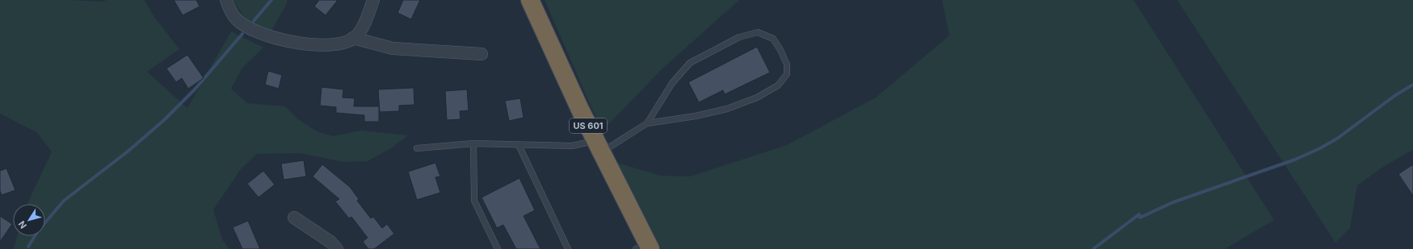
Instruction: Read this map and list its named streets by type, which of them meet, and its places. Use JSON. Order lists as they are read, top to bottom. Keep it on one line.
{"streets":{"highway":["US 601"]},"north":"bottom left"}
